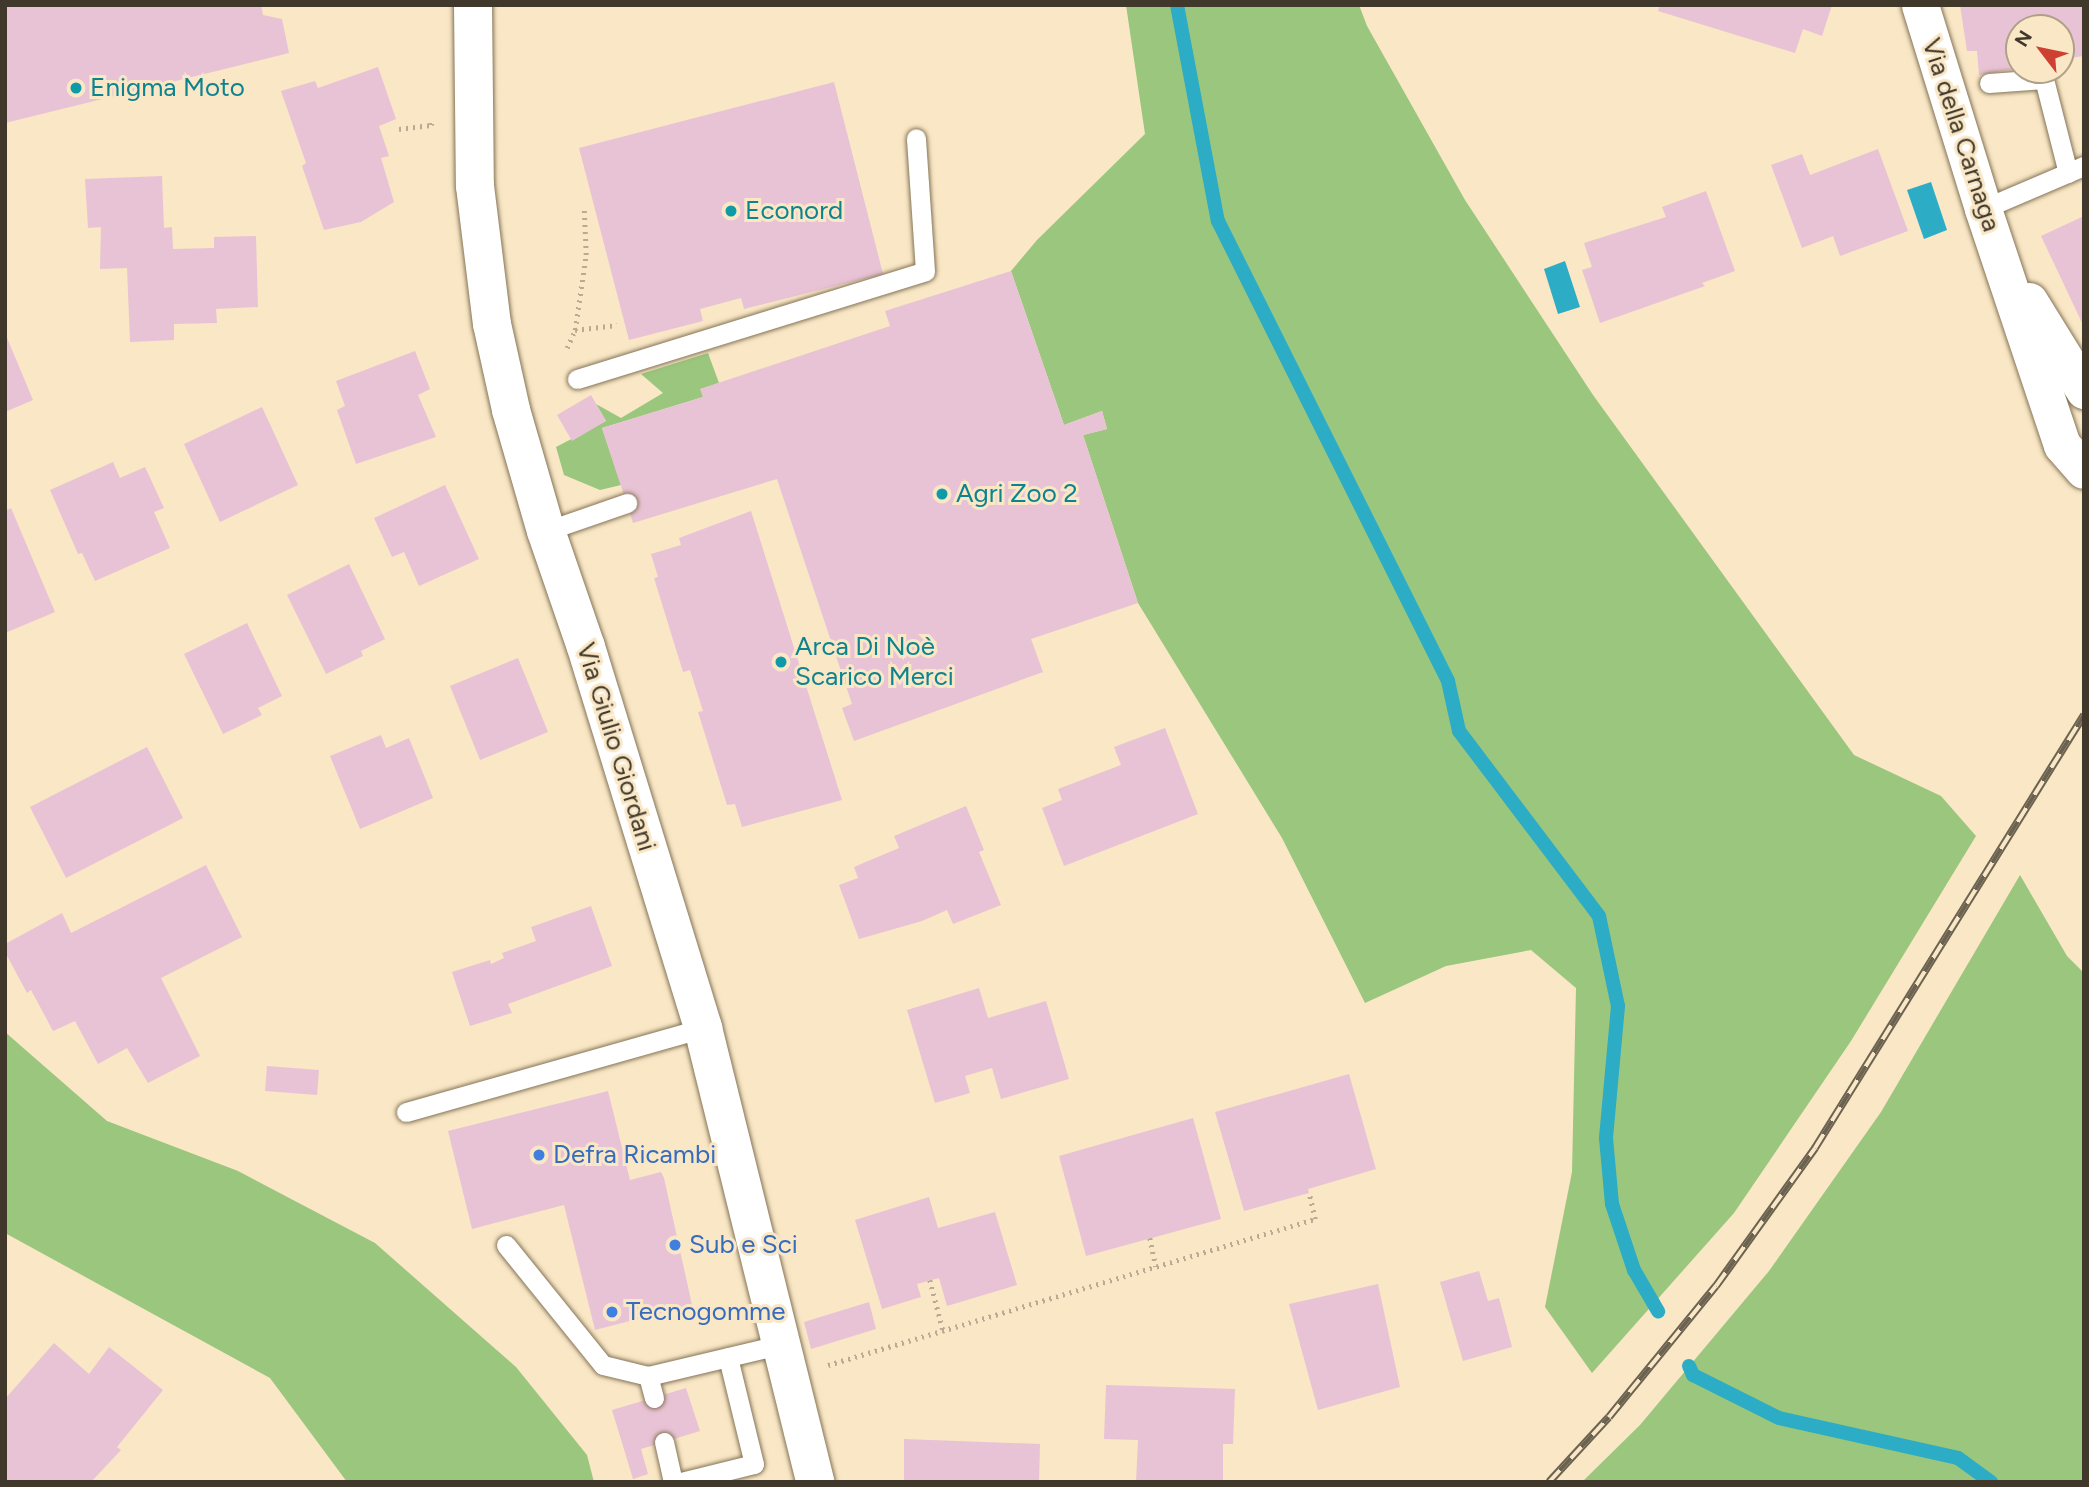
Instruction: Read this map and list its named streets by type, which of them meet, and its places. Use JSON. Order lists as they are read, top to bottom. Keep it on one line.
{"streets":{"street":["Via della Carnaga","Via Giulio Giordani"]},"places":["Enigma Moto","Econord","Agri Zoo 2","Arca Di Noè Scarico Merci","Defra Ricambi","Sub e Sci","Tecnogomme"],"north":"top left"}
